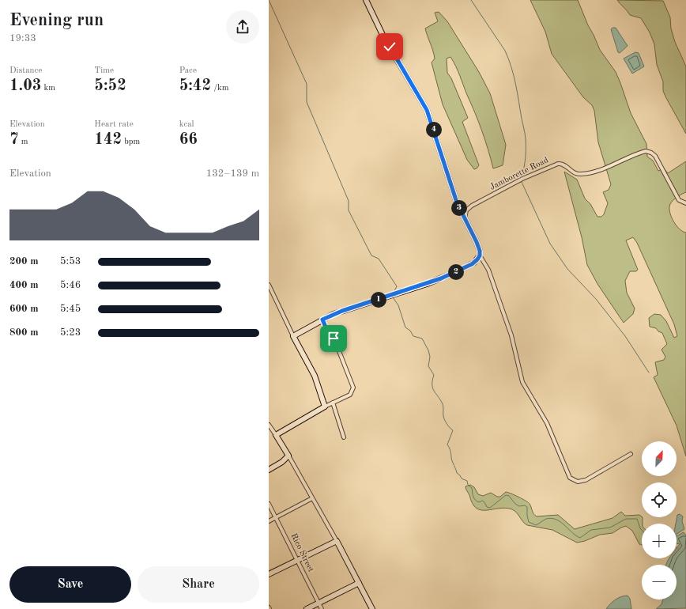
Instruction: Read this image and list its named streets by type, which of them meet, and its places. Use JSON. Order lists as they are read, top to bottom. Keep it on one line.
{"streets":{"street":["Jamborette Road","Rico Street"]},"north":"top right","page":{"heading":["Evening run","19:33"],"stats":[["Distance","1.03 km"],["Time","5:52"],["Pace","5:42 /km"],["Elevation","7 m"],["Heart rate","142 bpm"],["kcal","66"]],"pins":["4","3","2","1"],"chart":["Elevation","132–139 m"],"list":[{"name":"200 m","note":"5:53"},{"name":"400 m","note":"5:46"},{"name":"600 m","note":"5:45"},{"name":"800 m","note":"5:23"}],"map_buttons":["+","−"],"buttons":["Save","Share"]}}
